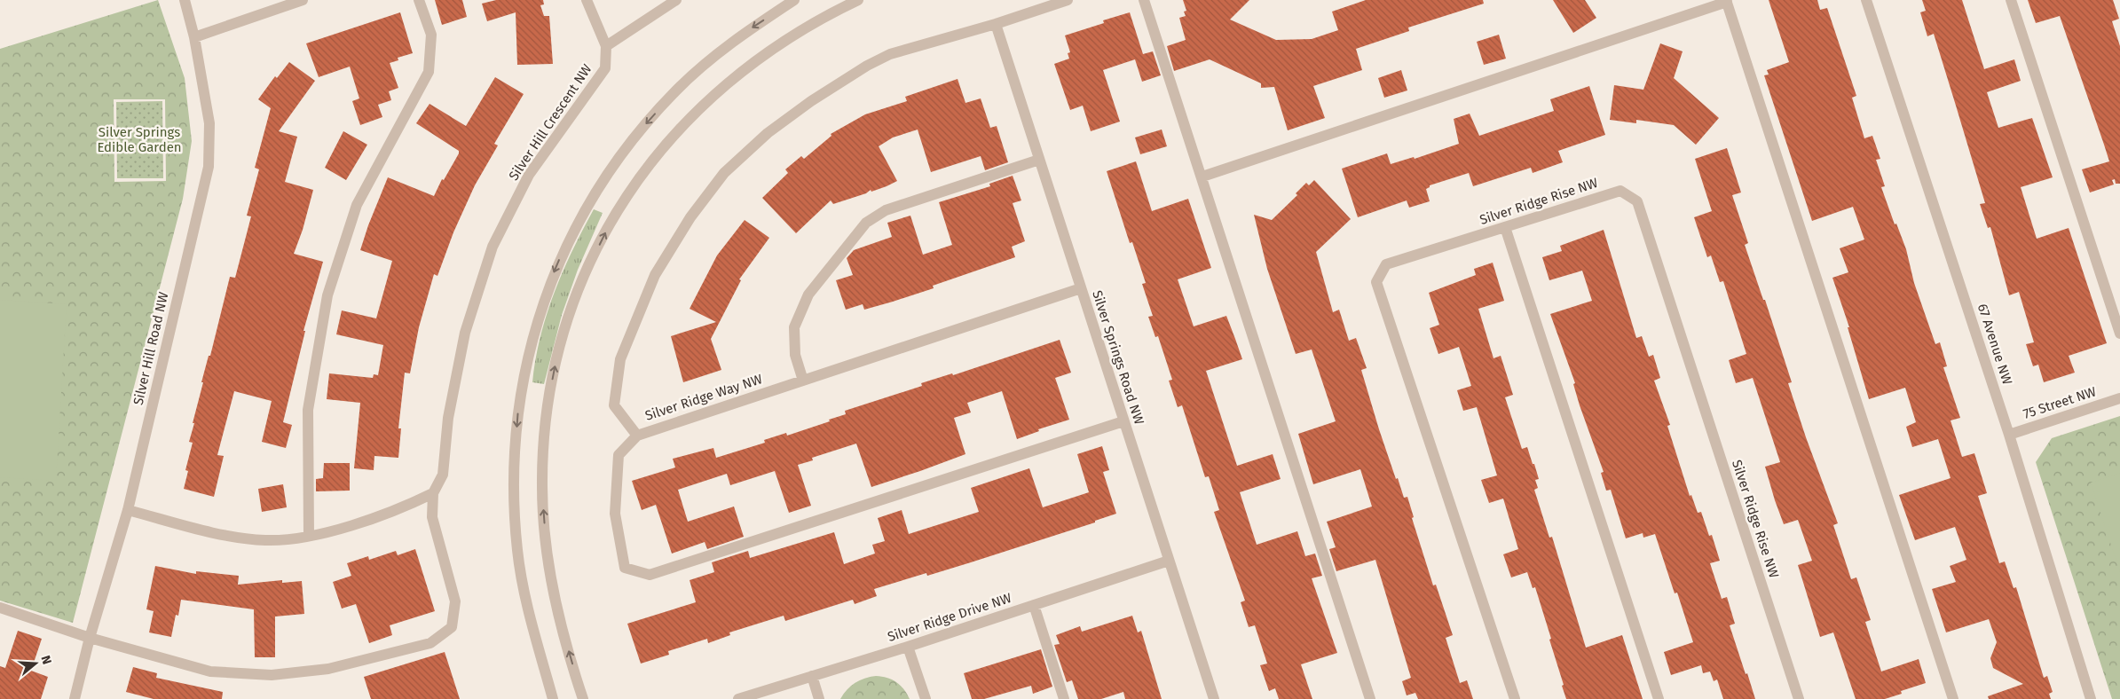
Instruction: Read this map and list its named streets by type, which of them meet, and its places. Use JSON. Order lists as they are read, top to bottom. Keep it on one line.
{"streets":{"street":["Silver Hill Crescent NW","Silver Ridge Rise NW","67 Avenue NW","Silver Hill Road NW","Silver Springs Road NW","Silver Ridge Way NW","75 Street NW","Silver Ridge Drive NW"]},"crossings":[["67 Avenue NW","75 Street NW"],["Silver Springs Road NW","Silver Ridge Way NW"],["Silver Springs Road NW","Silver Ridge Drive NW"]],"parks":["Silver Springs Edible Garden"],"north":"right"}
